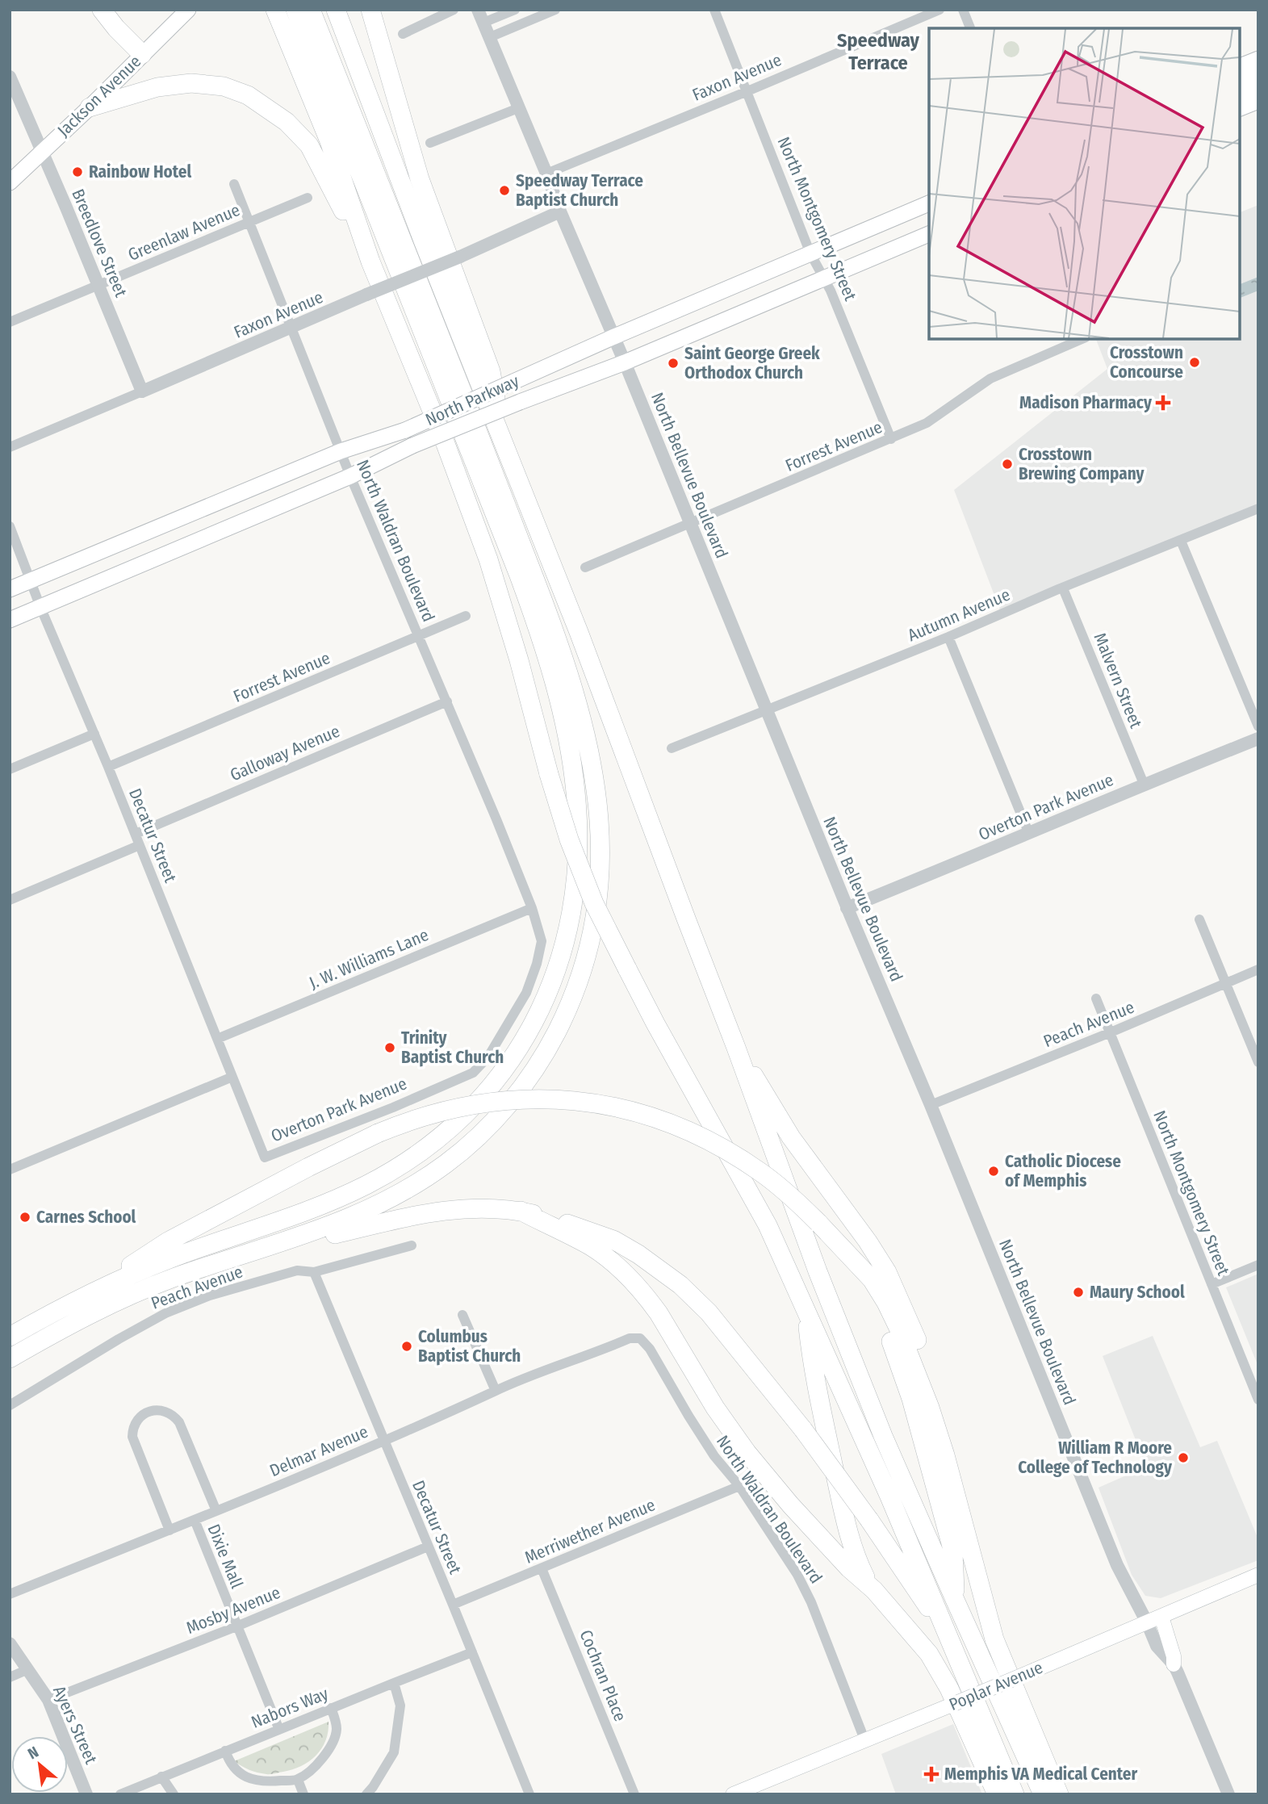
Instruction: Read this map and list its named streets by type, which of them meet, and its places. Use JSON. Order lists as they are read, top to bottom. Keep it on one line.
{"streets":{"main road":["Jackson Avenue","North Parkway","Poplar Avenue"],"street":["Faxon Avenue","North Montgomery Street","Greenlaw Avenue","Breedlove Street","Forrest Avenue","North Bellevue Boulevard","North Waldran Boulevard","Autumn Avenue","Malvern Street","Galloway Avenue","Overton Park Avenue","Decatur Street","J. W. Williams Lane","Peach Avenue","Delmar Avenue","Merriwether Avenue","Dixie Mall","Mosby Avenue","Cochran Place","Nabors Way","Ayers Street"]},"crossings":[["Faxon Avenue","North Montgomery Street"],["Faxon Avenue","Breedlove Street"],["Faxon Avenue","North Bellevue Boulevard"],["Faxon Avenue","North Waldran Boulevard"],["Jackson Avenue","Breedlove Street"],["North Montgomery Street","North Parkway"],["North Montgomery Street","Forrest Avenue"],["North Montgomery Street","Peach Avenue"],["Greenlaw Avenue","Breedlove Street"],["Greenlaw Avenue","North Waldran Boulevard"],["North Parkway","North Bellevue Boulevard"],["North Parkway","North Waldran Boulevard"],["North Parkway","Decatur Street"],["Forrest Avenue","North Bellevue Boulevard"],["Forrest Avenue","North Waldran Boulevard"],["Forrest Avenue","Decatur Street"],["North Bellevue Boulevard","Autumn Avenue"],["North Bellevue Boulevard","Overton Park Avenue"],["North Bellevue Boulevard","Peach Avenue"],["North Bellevue Boulevard","Poplar Avenue"],["North Waldran Boulevard","Galloway Avenue"],["North Waldran Boulevard","Overton Park Avenue"],["North Waldran Boulevard","J. W. Williams Lane"],["North Waldran Boulevard","Delmar Avenue"],["North Waldran Boulevard","Merriwether Avenue"],["North Waldran Boulevard","Poplar Avenue"],["Autumn Avenue","Malvern Street"],["Malvern Street","Overton Park Avenue"],["Galloway Avenue","Decatur Street"],["Overton Park Avenue","Decatur Street"],["Overton Park Avenue","J. W. Williams Lane"],["Decatur Street","J. W. Williams Lane"],["Decatur Street","Peach Avenue"],["Decatur Street","Delmar Avenue"],["Decatur Street","Merriwether Avenue"],["Decatur Street","Mosby Avenue"],["Decatur Street","Nabors Way"],["Delmar Avenue","Dixie Mall"],["Merriwether Avenue","Cochran Place"],["Dixie Mall","Mosby Avenue"],["Dixie Mall","Nabors Way"],["Mosby Avenue","Ayers Street"]],"districts":["Speedway Terrace"],"places":{"other":["Rainbow Hotel","Speedway Terrace Baptist Church","Crosstown Concourse","Saint George Greek Orthodox Church","Crosstown Brewing Company","Trinity Baptist Church","Catholic Diocese of Memphis","Carnes School","Maury School","Columbus Baptist Church","William R Moore College of Technology"],"health":["Madison Pharmacy","Memphis VA Medical Center"]},"north":"top left"}
